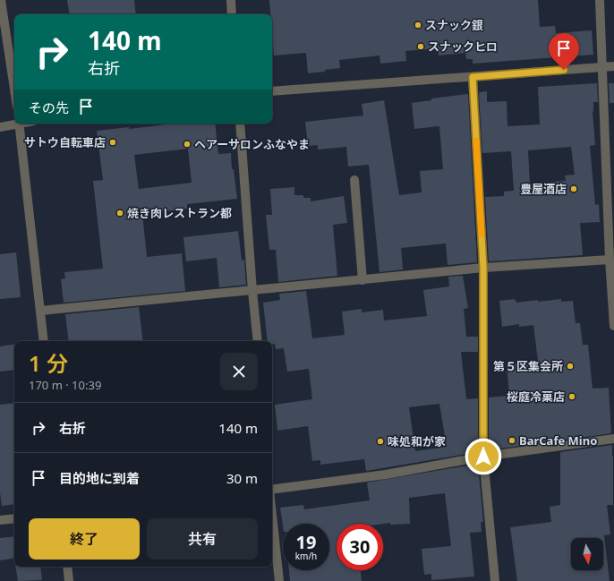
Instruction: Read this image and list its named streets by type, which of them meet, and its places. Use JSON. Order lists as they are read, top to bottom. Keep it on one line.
{"places":["スナック銀","スナックヒロ","サトウ自転車店","ヘアーサロンふなやま","豊屋酒店","焼き肉レストラン都","第５区集会所","桜庭冷菓店","BarCafe Mino","味処和が家"],"north":"bottom","page":{"turn":["140 m","右折"],"then":"その先","heading":["1 分","170 m · 10:39"],"list":[{"name":"右折","value":"140 m"},{"name":"目的地に到着","value":"30 m"}],"buttons":["終了","共有"],"speed":"19 km/h","limit":"30"}}
